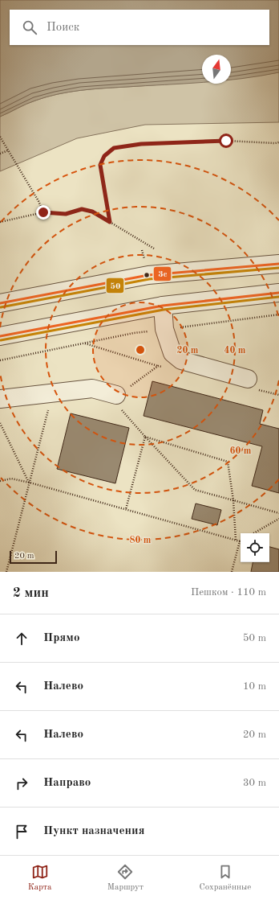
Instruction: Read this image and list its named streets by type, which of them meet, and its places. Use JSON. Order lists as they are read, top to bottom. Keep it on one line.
{"lines":["transit line 3с","transit line 50"],"scale_bar":"20 m","north":"top","page":{"search":"Поиск","scale":"20 m","heading":["2 мин","Пешком · 110 m"],"list":[["Прямо","50 m"],["Налево","10 m"],["Налево","20 m"],["Направо","30 m"],"Пункт назначения"],"nav":["Карта","Маршрут","Сохранённые"]},"rings":["20 m","40 m","60 m","80 m"]}
